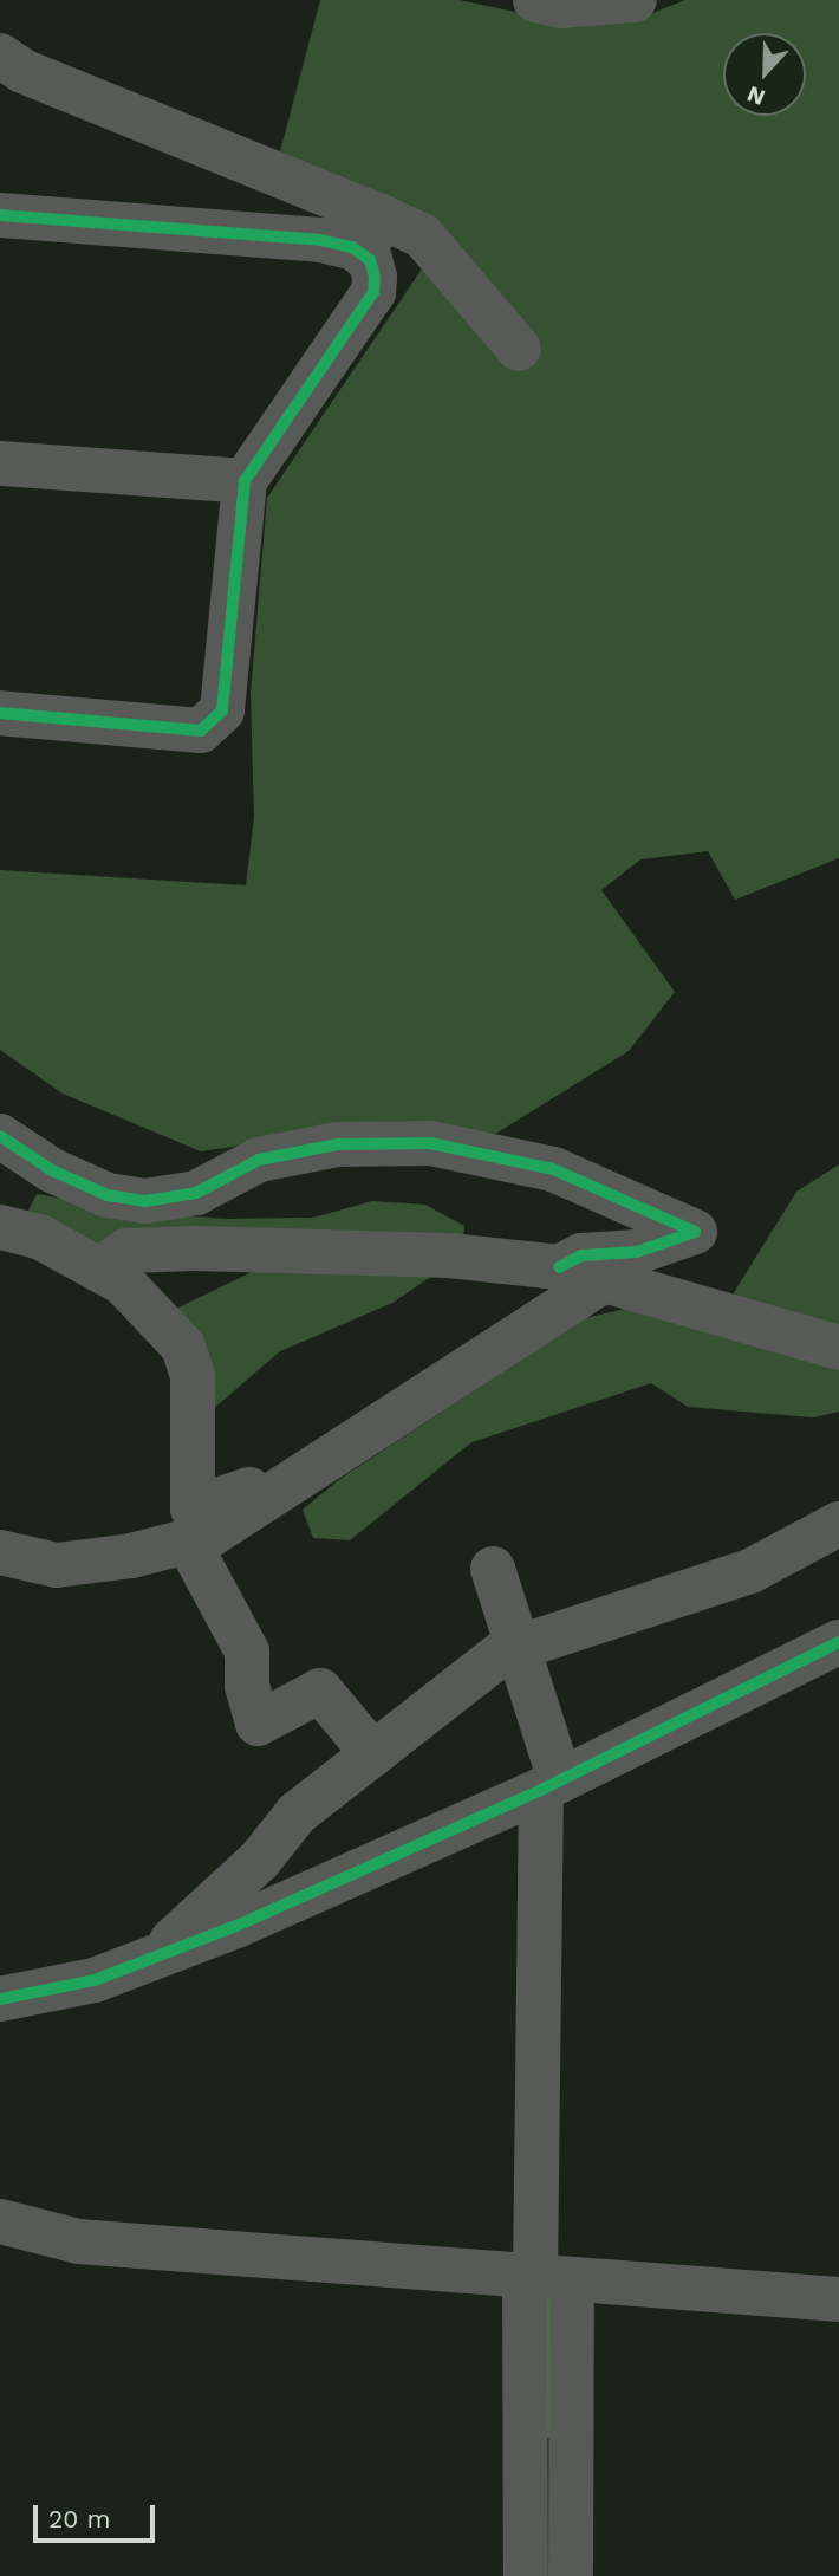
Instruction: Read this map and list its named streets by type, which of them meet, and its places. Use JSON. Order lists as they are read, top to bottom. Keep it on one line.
{"scale_bar":"20 m","north":"bottom"}
